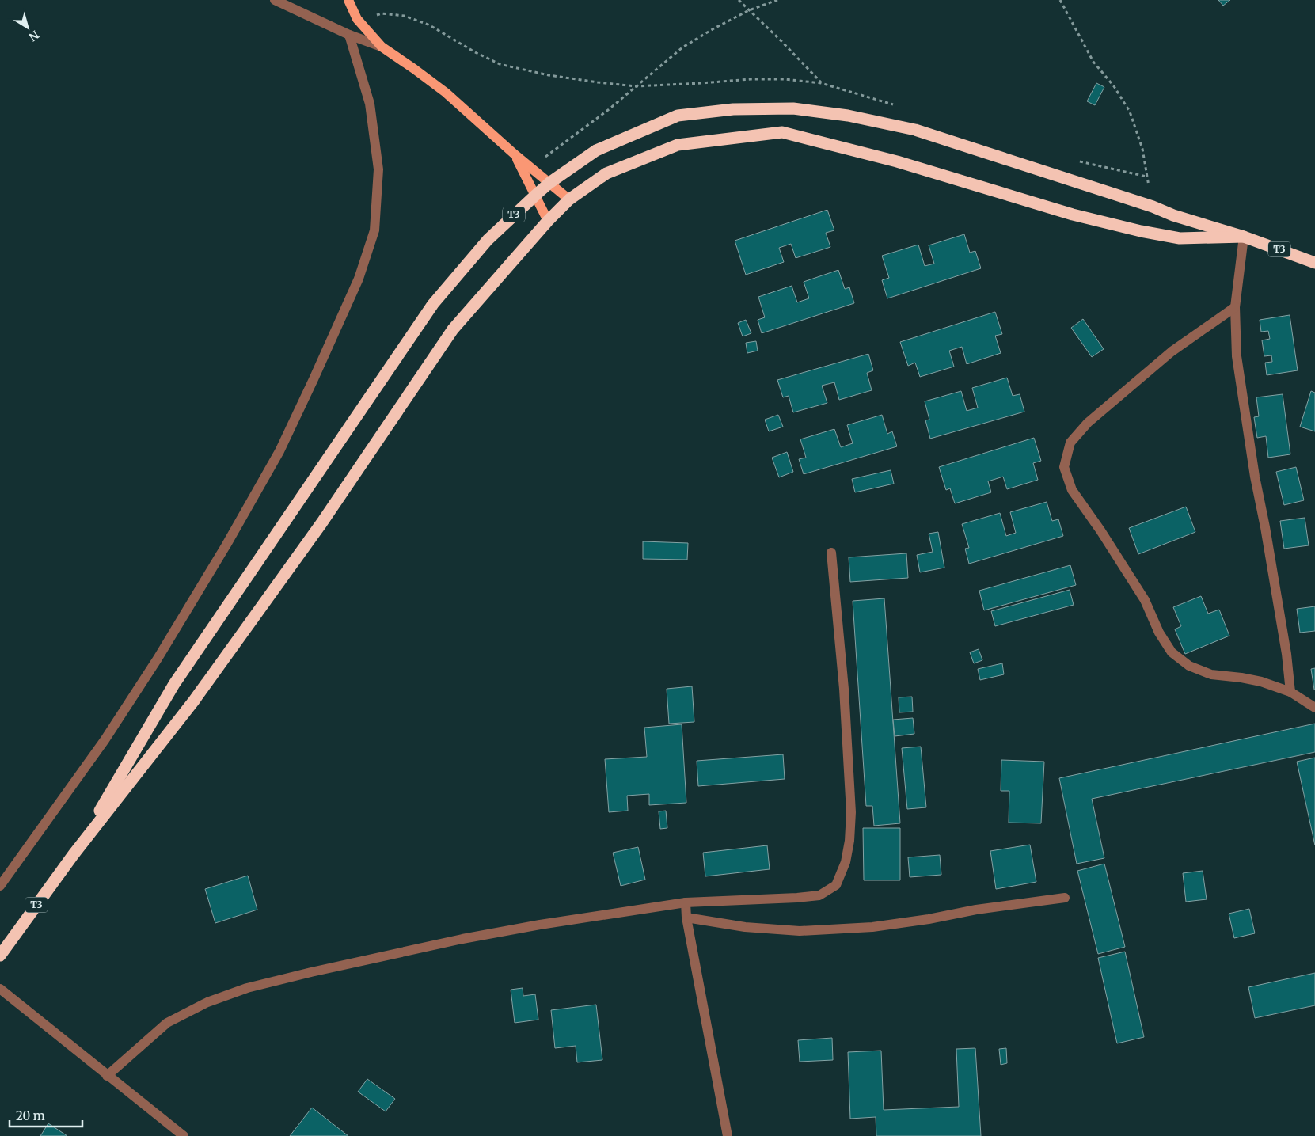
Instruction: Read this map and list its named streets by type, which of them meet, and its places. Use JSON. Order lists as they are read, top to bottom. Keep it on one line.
{"streets":{"highway":["T3"]},"scale_bar":"20 m","north":"bottom right"}
